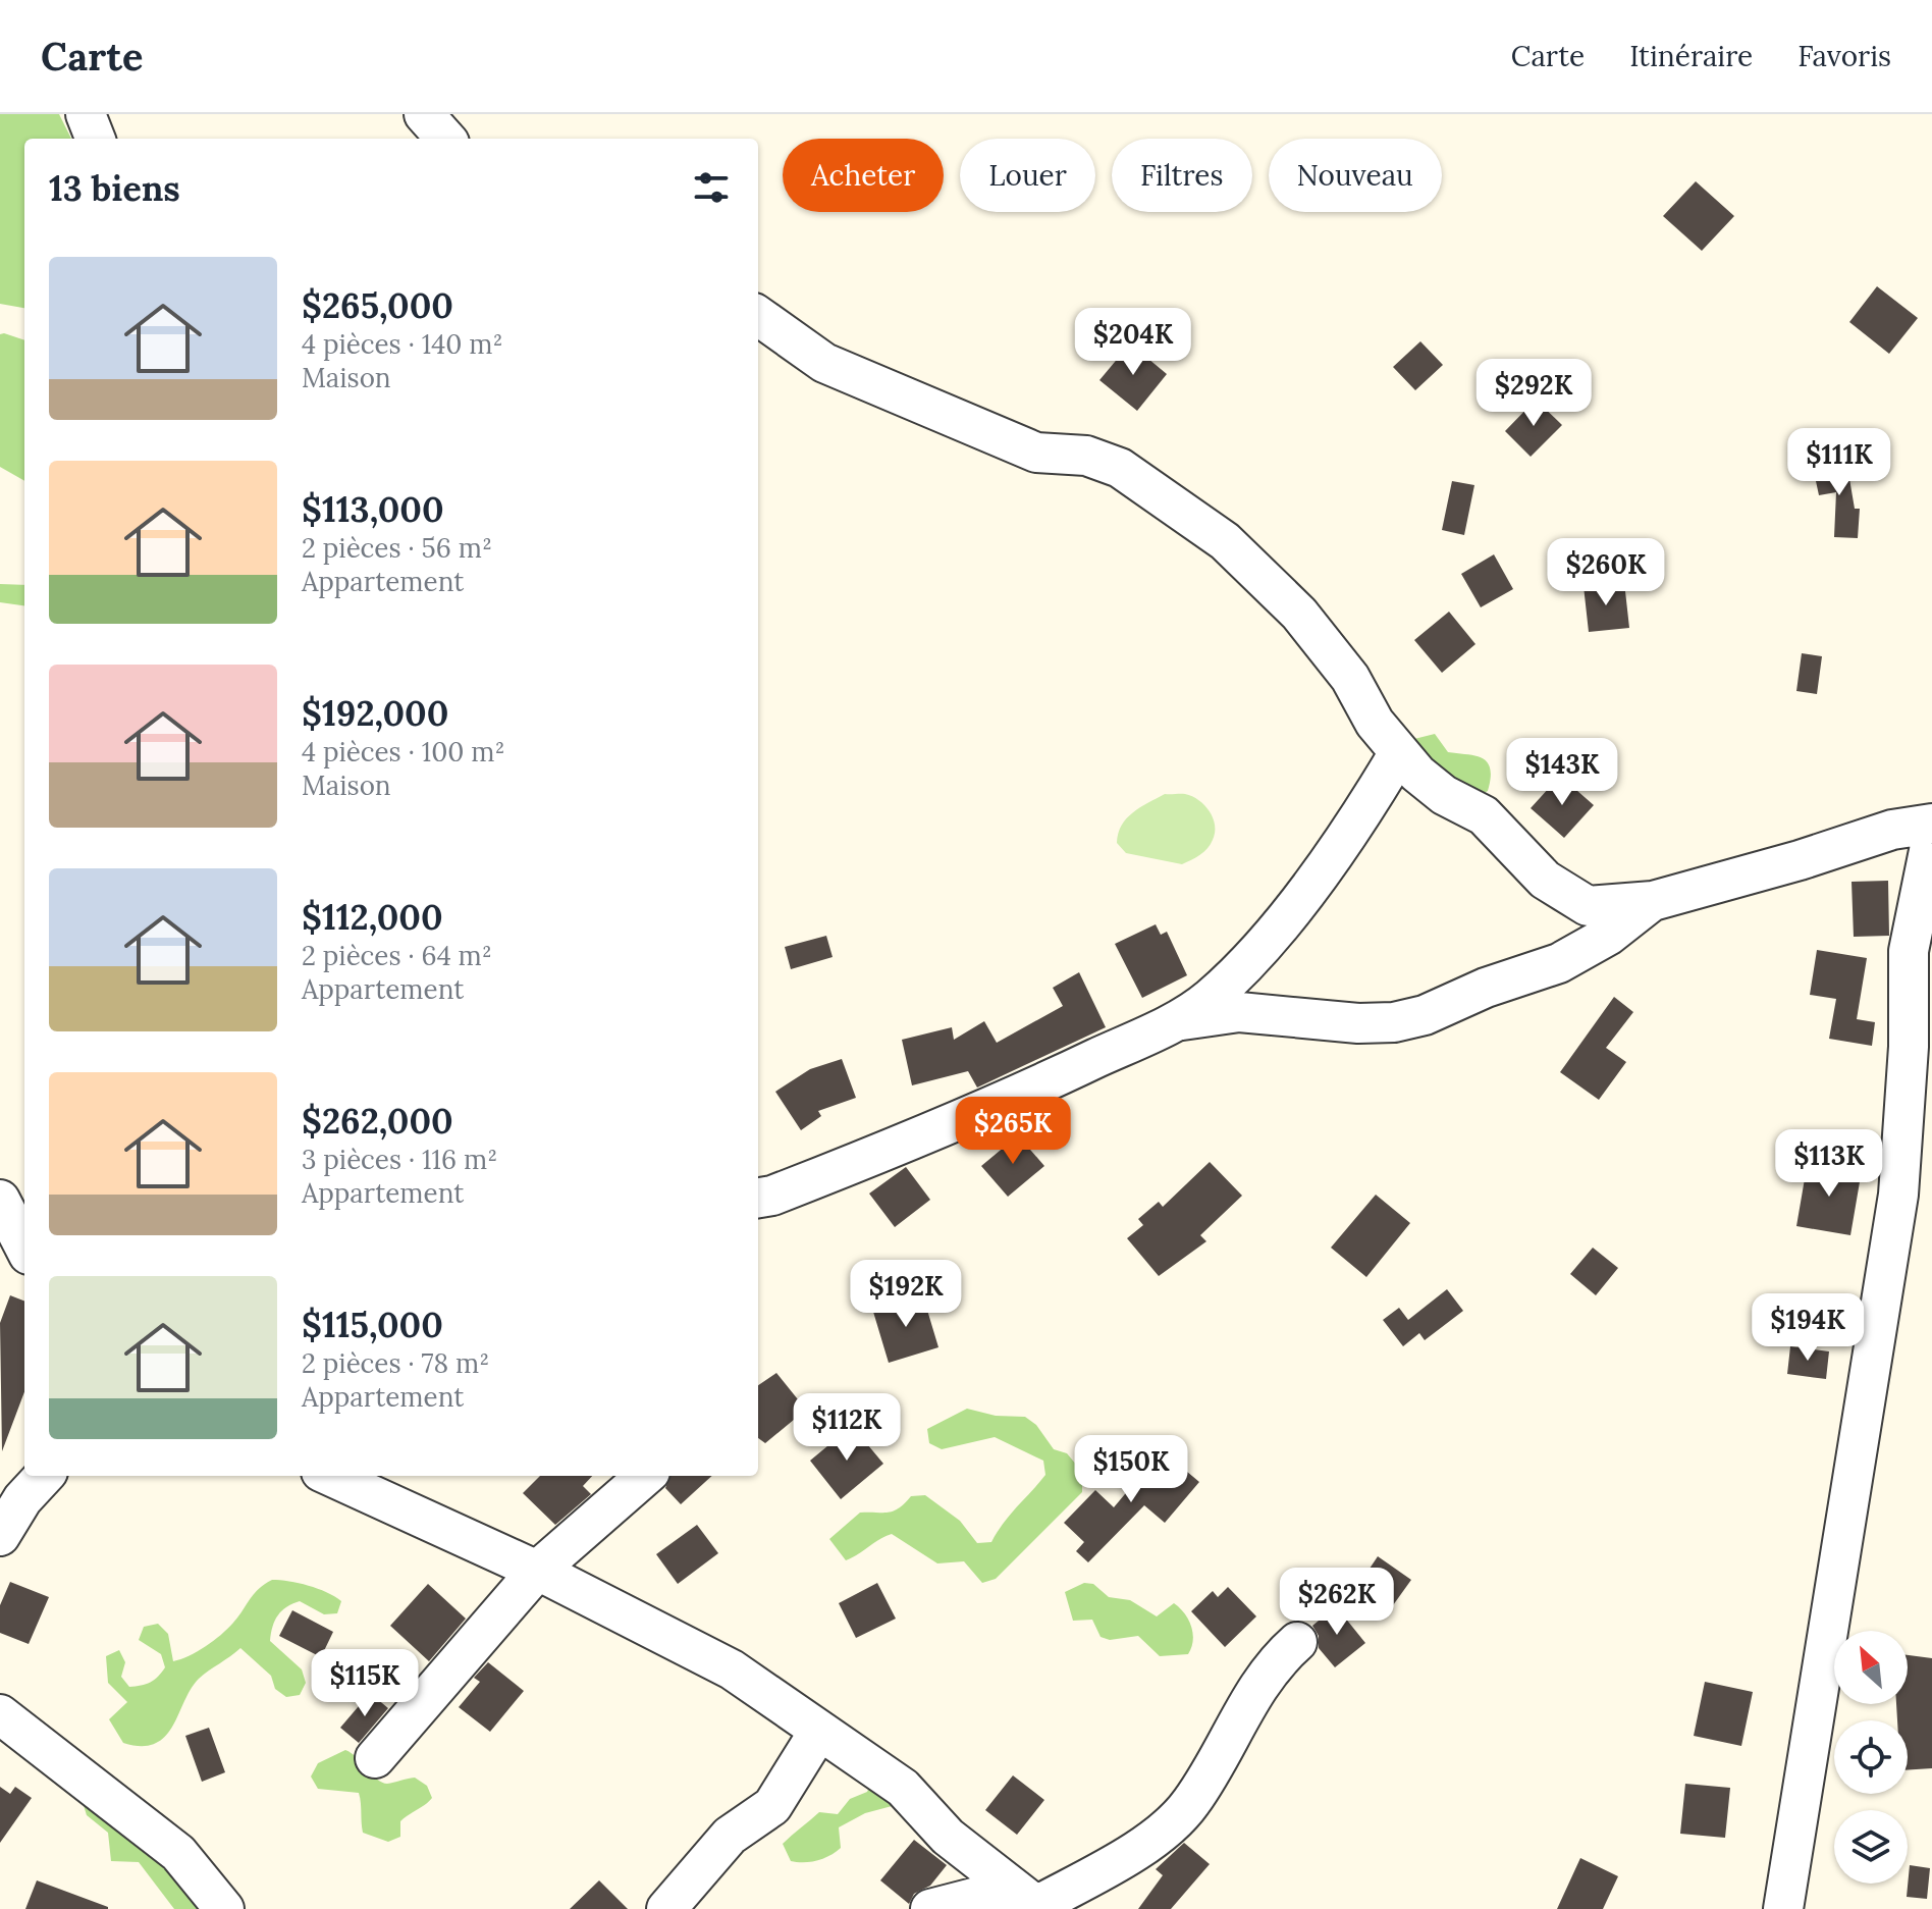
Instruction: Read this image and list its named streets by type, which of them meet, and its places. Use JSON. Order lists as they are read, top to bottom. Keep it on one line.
{"north":"top left","page":{"header":"Carte","nav":["Carte","Itinéraire","Favoris"],"chip":["Acheter","Louer","Filtres","Nouveau"],"heading":"13 biens","list":[{"name":"$265,000","note":"4 pièces · 140 m² · Maison"},{"name":"$113,000","note":"2 pièces · 56 m² · Appartement"},{"name":"$192,000","note":"4 pièces · 100 m² · Maison"},{"name":"$112,000","note":"2 pièces · 64 m² · Appartement"},{"name":"$262,000","note":"3 pièces · 116 m² · Appartement"},{"name":"$115,000","note":"2 pièces · 78 m² · Appartement"}],"price":["$204K","$292K","$111K","$260K","$143K","$265K","$113K","$192K","$194K","$112K","$150K","$262K","$115K"]}}
